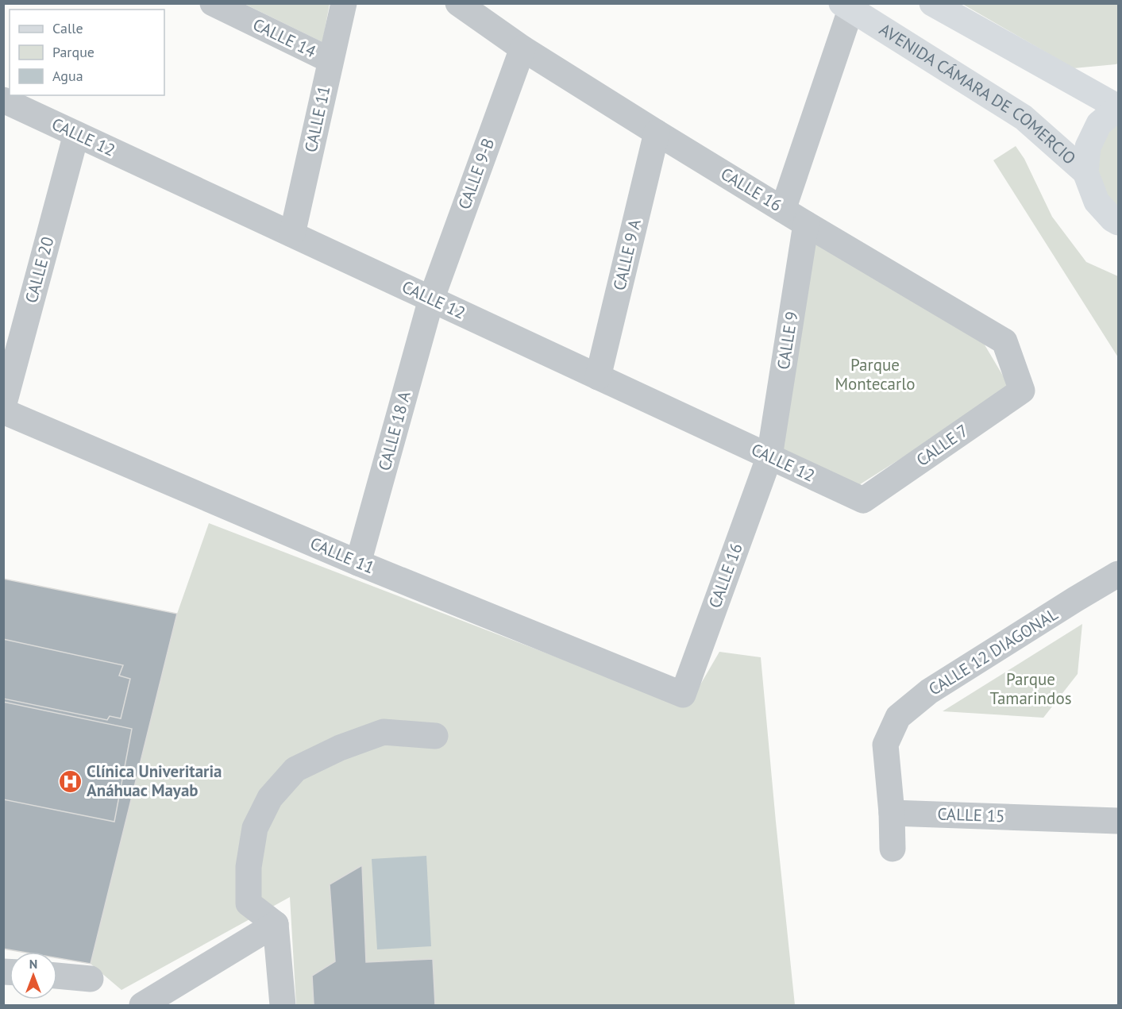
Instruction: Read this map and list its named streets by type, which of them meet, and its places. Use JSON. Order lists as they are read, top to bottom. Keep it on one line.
{"streets":{"main road":["AVENIDA CÁMARA DE COMERCIO"],"street":["CALLE 14","CALLE 11","CALLE 12","CALLE 9-B","CALLE 16","CALLE 9 A","CALLE 20","CALLE 9","CALLE 18 A","CALLE 7","CALLE 12 DIAGONAL","CALLE 15"]},"crossings":[["CALLE 14","CALLE 11"],["CALLE 11","CALLE 12"],["CALLE 11","CALLE 16"],["CALLE 11","CALLE 18 A"],["CALLE 12","CALLE 9-B"],["CALLE 12","CALLE 16"],["CALLE 12","CALLE 9 A"],["CALLE 12","CALLE 20"],["CALLE 12","CALLE 9"],["CALLE 12","CALLE 18 A"],["CALLE 12","CALLE 7"],["CALLE 9-B","CALLE 16"],["CALLE 9-B","CALLE 18 A"],["CALLE 16","CALLE 9 A"],["CALLE 16","CALLE 9"],["CALLE 16","CALLE 7"],["CALLE 12 DIAGONAL","CALLE 15"]],"parks":["Parque Montecarlo","Parque Tamarindos"],"places":{"hospital":["Clínica Univeritaria Anáhuac Mayab"]},"legend":["Calle","Parque","Agua"],"north":"top"}
